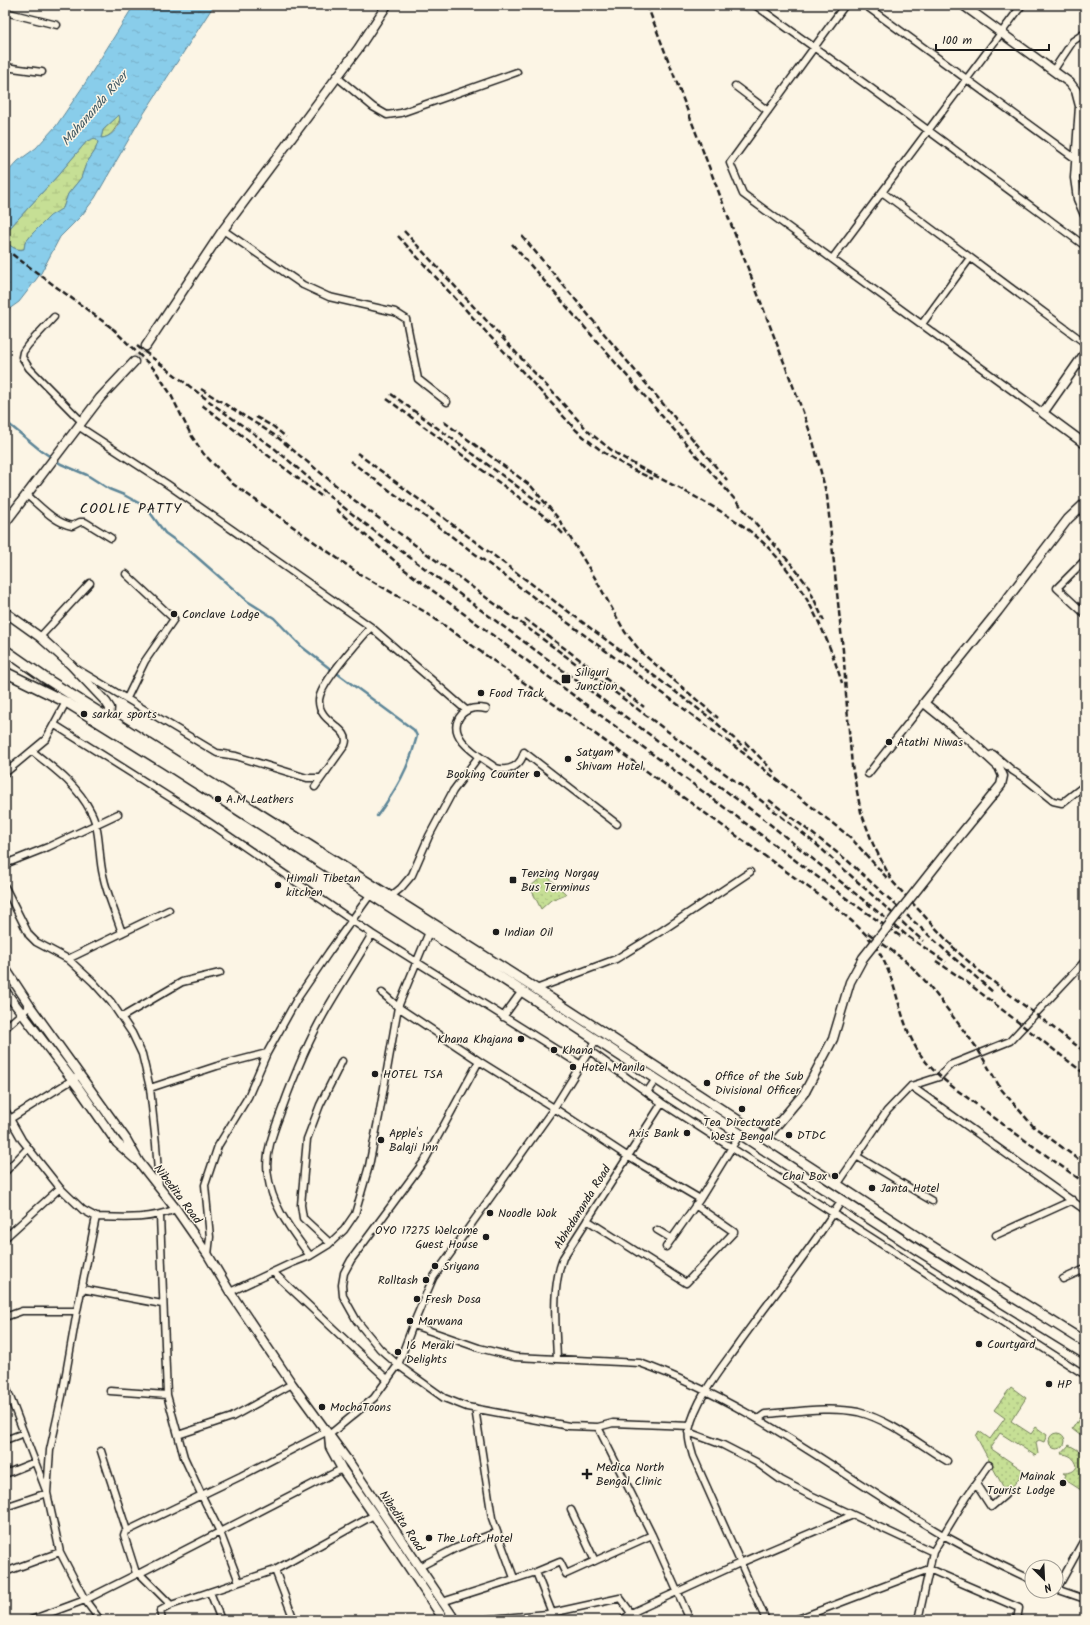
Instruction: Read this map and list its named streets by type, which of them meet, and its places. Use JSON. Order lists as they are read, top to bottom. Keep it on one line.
{"streets":{"street":["Nibedita Road","Abhedananda Road"]},"districts":["COOLIE PATTY"],"water":["Mahananda River"],"places":{"other":["Conclave Lodge","Food Track","sarkar sports","Atathi Niwas","Satyam Shivam Hotel","Booking Counter","A.M Leathers","Himali Tibetan kitchen","Indian Oil","Khana Khajana","Khana","Hotel Manila","HOTEL TSA","Office of the Sub Divisional Officer","Tea Directorate West Bengal","Axis Bank","DTDC","Apple's Balaji Inn","Chai Box","Janta Hotel","Noodle Wok","OYO 17275 Welcome Guest House","Sriyana","Rolltash","Fresh Dosa","Marwana","Courtyard","16 Meraki Delights","HP","MochaToons","Mainak Tourist Lodge","The Loft Hotel"],"transit":["Siliguri Junction","Tenzing Norgay Bus Terminus"],"health":["Medica North Bengal Clinic"]},"scale_bar":"100 m","north":"bottom right"}
